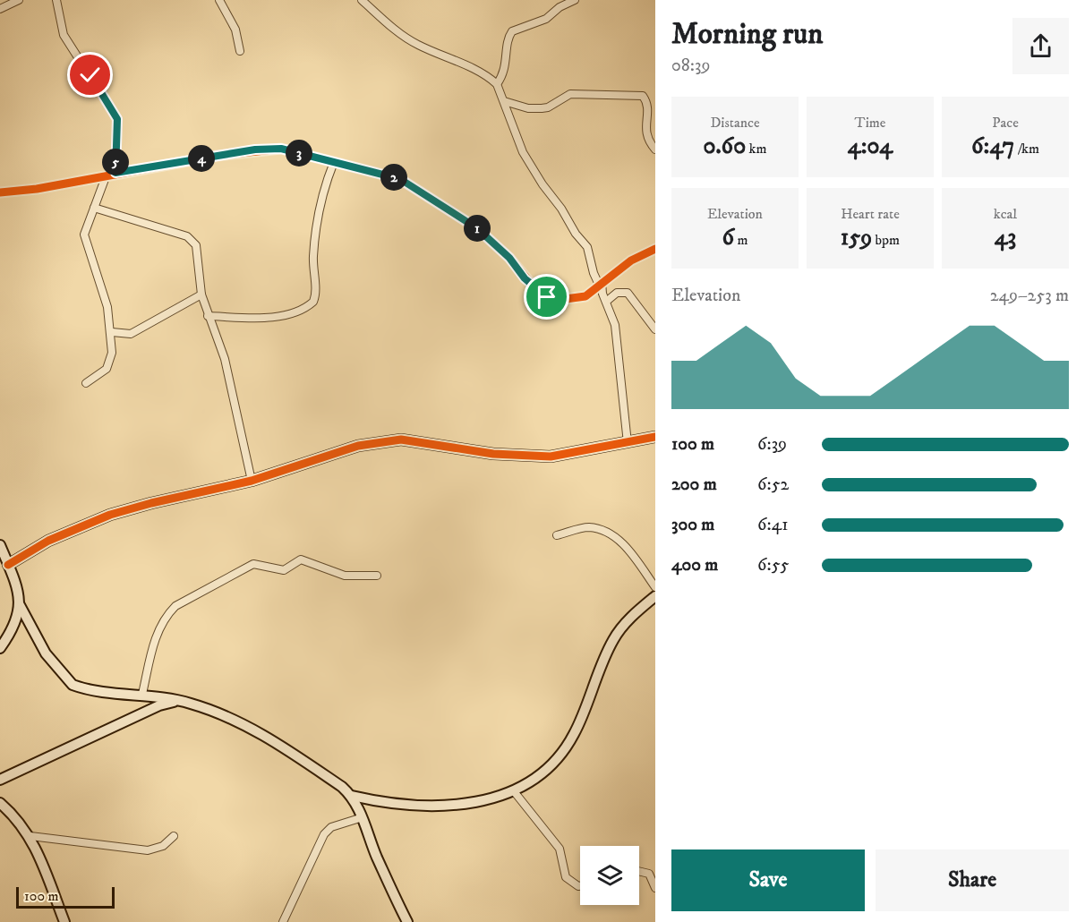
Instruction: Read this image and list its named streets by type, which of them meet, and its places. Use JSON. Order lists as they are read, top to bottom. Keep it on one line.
{"scale_bar":"100 m","page":{"heading":["Morning run","08:39"],"stats":[["Distance","0.60 km"],["Time","4:04"],["Pace","6:47 /km"],["Elevation","6 m"],["Heart rate","159 bpm"],["kcal","43"]],"pins":["3","4","5","2","1"],"chart":["Elevation","249–253 m"],"list":[{"name":"100 m","note":"6:39"},{"name":"200 m","note":"6:52"},{"name":"300 m","note":"6:41"},{"name":"400 m","note":"6:55"}],"buttons":["Save","Share"],"scale":"100 m"}}
